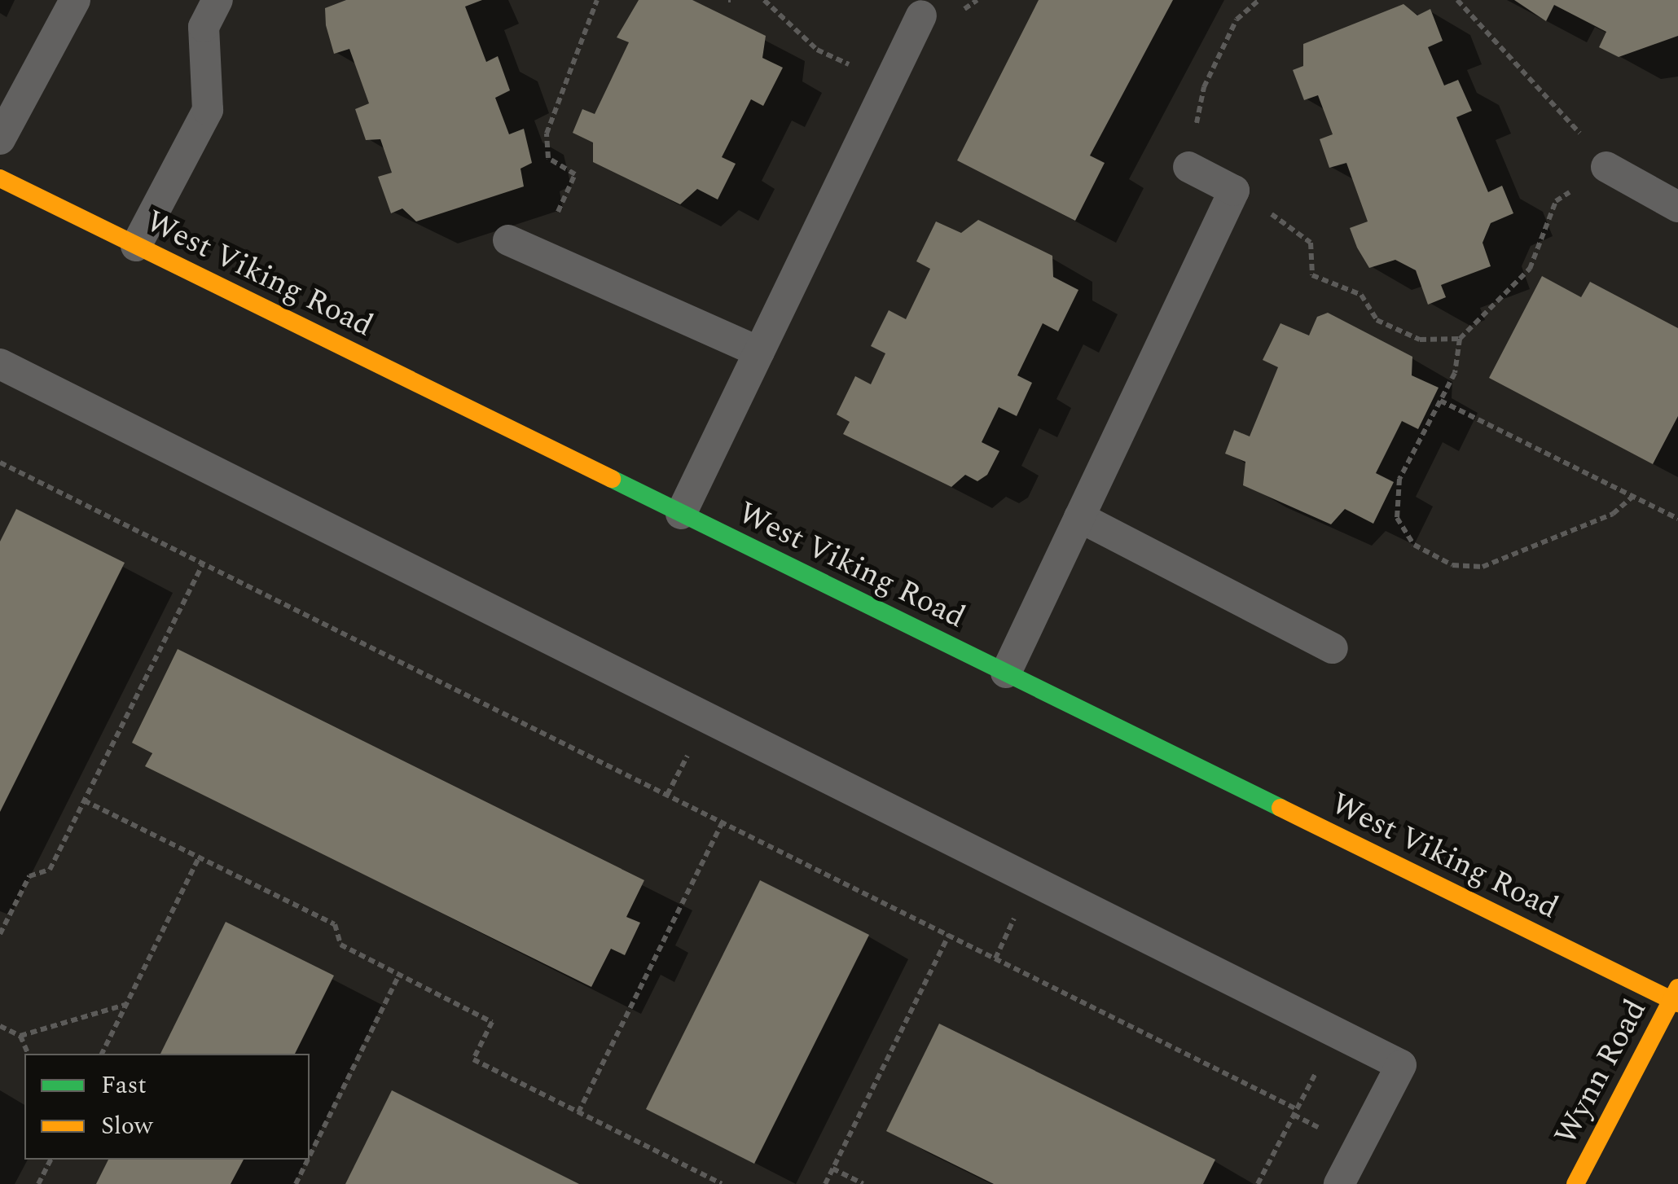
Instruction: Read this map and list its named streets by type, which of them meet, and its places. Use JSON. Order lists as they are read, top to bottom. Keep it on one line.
{"streets":{"street":["West Viking Road","Wynn Road"]},"crossings":[["West Viking Road","Wynn Road"]],"legend":["Fast","Slow"]}
